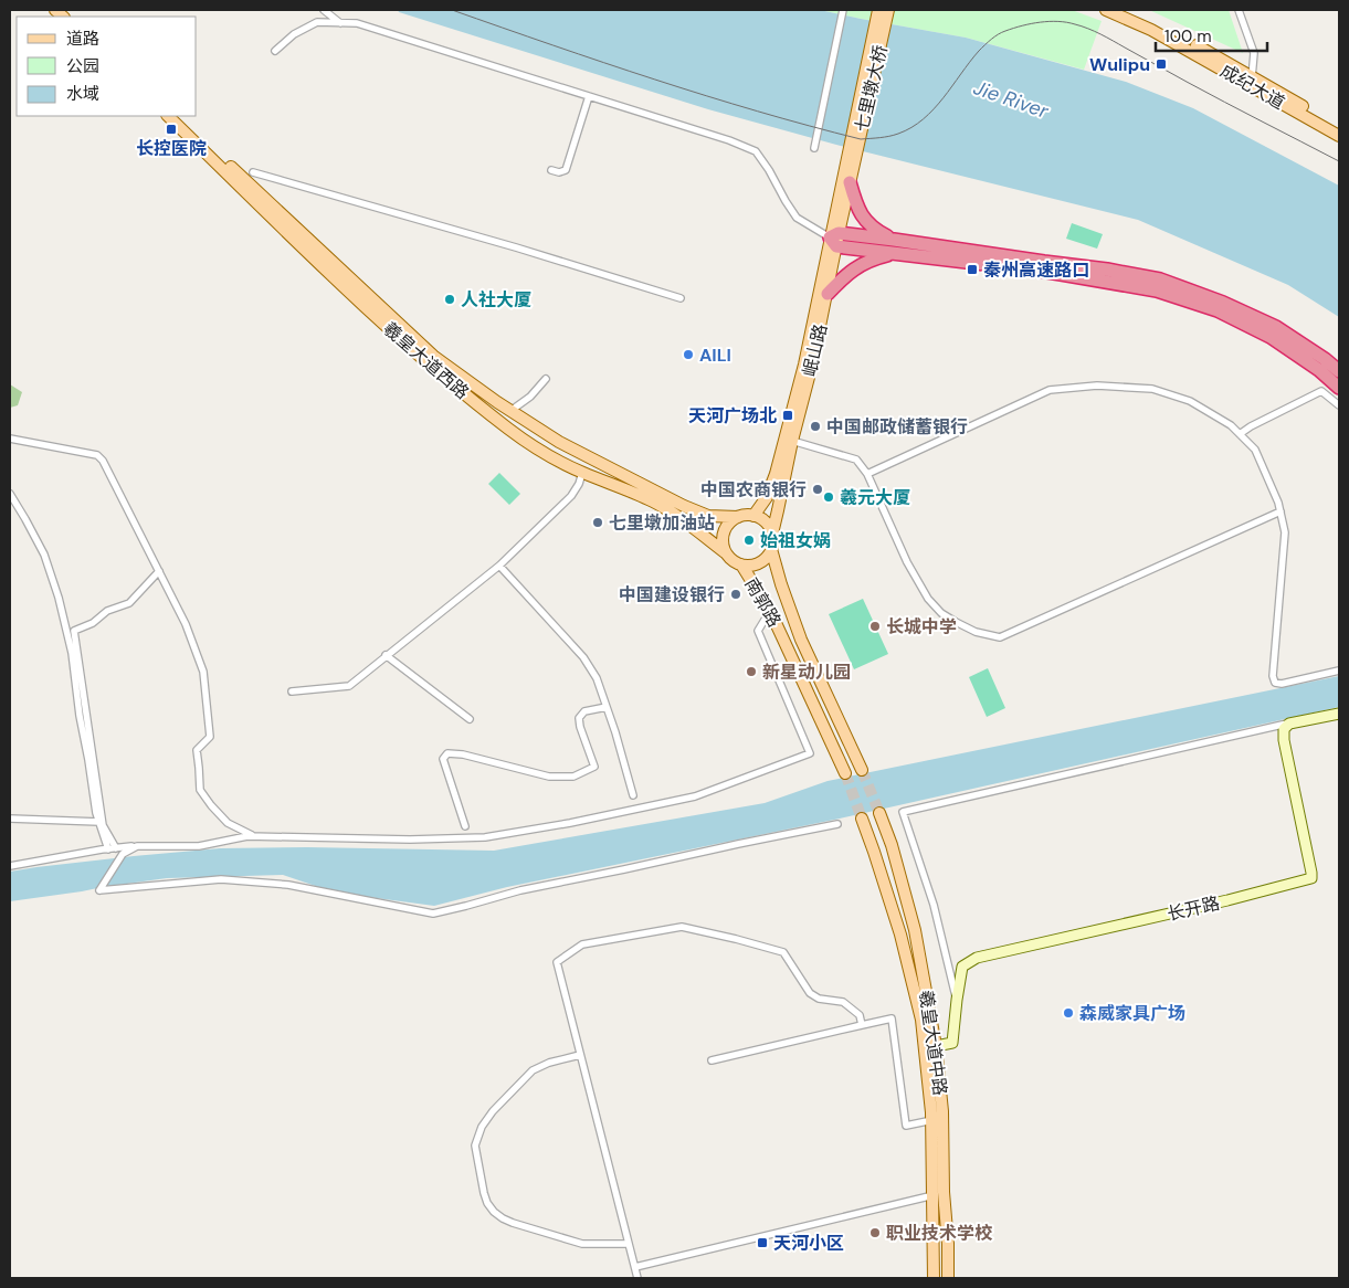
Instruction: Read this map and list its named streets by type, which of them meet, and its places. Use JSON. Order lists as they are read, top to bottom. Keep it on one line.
{"streets":{"main road":["成纪大道","七里墩大桥","岷山路","羲皇大道西路","南郭路","羲皇大道中路"],"street":["长开路"]},"crossings":[["七里墩大桥","岷山路"],["岷山路","羲皇大道西路"],["岷山路","南郭路"],["羲皇大道西路","南郭路"],["长开路","羲皇大道中路"]],"water":["Jie River"],"places":{"transit":["Wulipu","长控医院","秦州高速路口","天河广场北","天河小区"],"other":["人社大厦","AILI","中国邮政储蓄银行","中国农商银行","羲元大厦","七里墩加油站","始祖女娲","中国建设银行","长城中学","新星动儿园","森威家具广场","职业技术学校"]},"legend":["道路","公园","水域"],"scale_bar":"100 m"}
